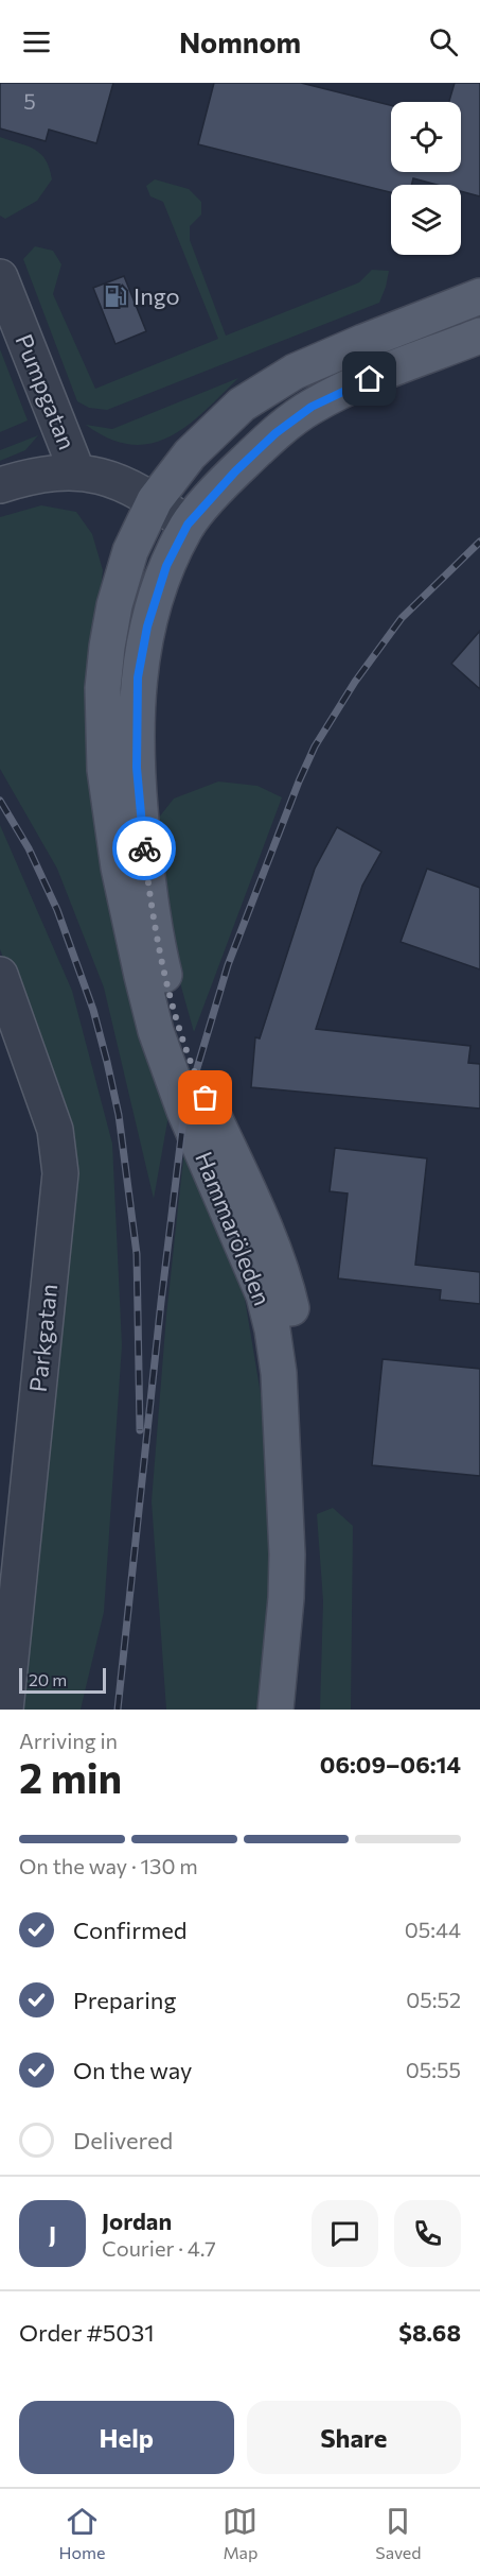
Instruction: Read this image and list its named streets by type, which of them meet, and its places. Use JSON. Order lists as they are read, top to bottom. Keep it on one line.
{"streets":{"main road":["Hammaröleden"],"street":["Pumpgatan","Parkgatan"]},"places":{"fuel station":["Ingo"]},"house_numbers":["5"],"scale_bar":"20 m","page":{"header":"Nomnom","scale":"20 m","heading":["2 min","Arriving in","06:09–06:14"],"panel":["Jordan","Courier · 4.7","Order #5031","$8.68"],"bar":"On the way · 130 m","list":[["Confirmed","05:44"],["Preparing","05:52"],["On the way","05:55"],"Delivered"],"round":"J","buttons":["Help","Share"],"tabs":["Home","Map","Saved"]}}
